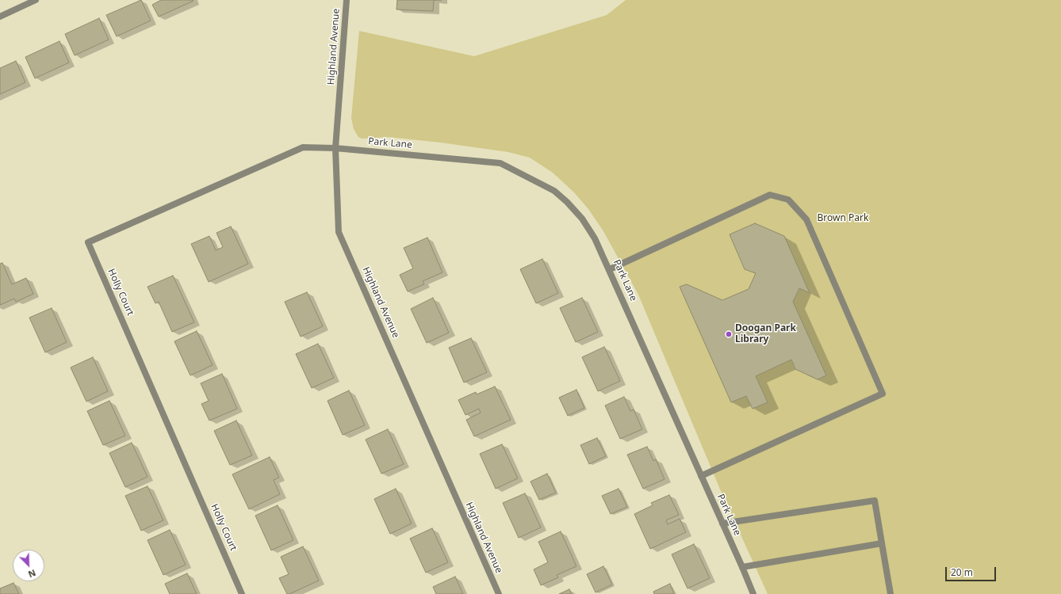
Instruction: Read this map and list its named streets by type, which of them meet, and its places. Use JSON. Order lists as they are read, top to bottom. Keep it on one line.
{"streets":{"street":["Highland Avenue","Park Lane","Holly Court"]},"crossings":[["Highland Avenue","Park Lane"],["Highland Avenue","Holly Court"],["Park Lane","Holly Court"]],"parks":["Brown Park"],"places":["Doogan Park Library"],"scale_bar":"20 m","north":"bottom right"}
